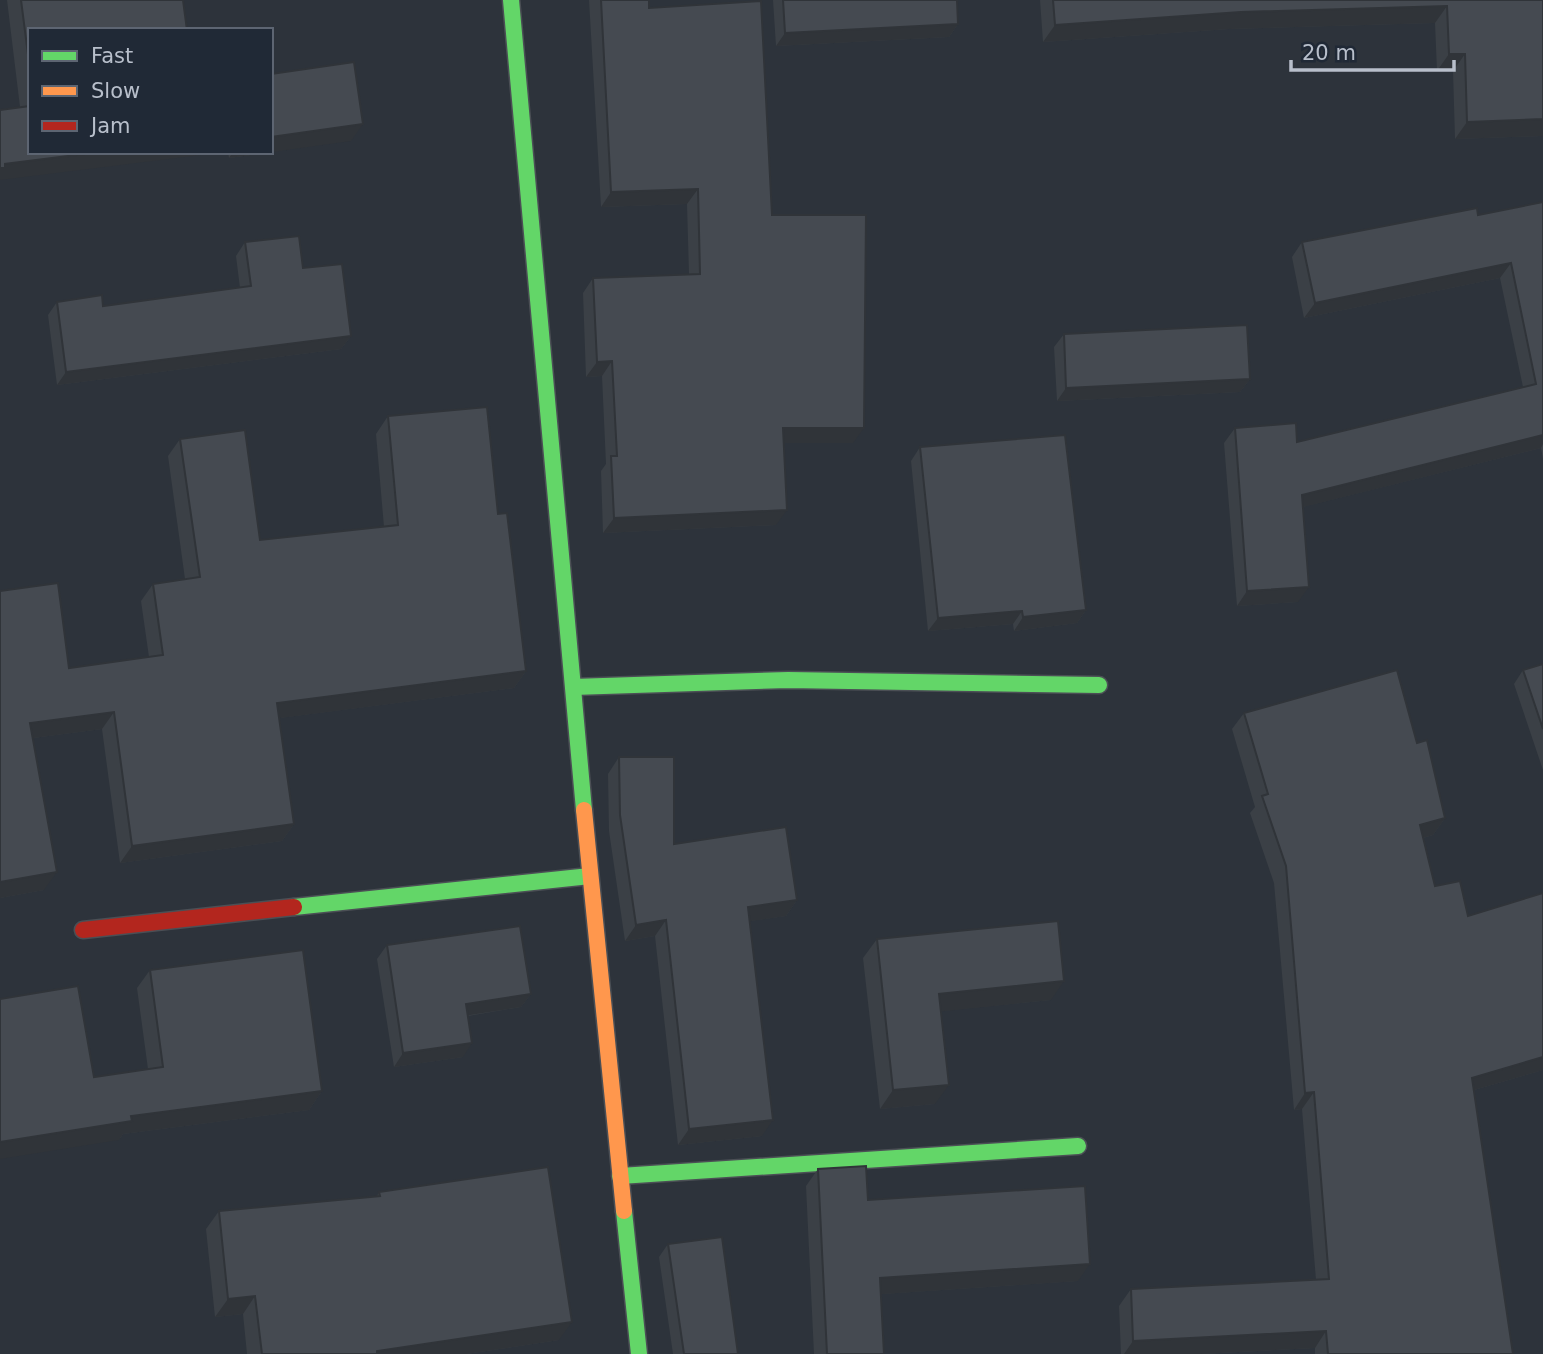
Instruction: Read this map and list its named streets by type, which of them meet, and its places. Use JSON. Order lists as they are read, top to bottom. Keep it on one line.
{"legend":["Fast","Slow","Jam"],"scale_bar":"20 m"}
